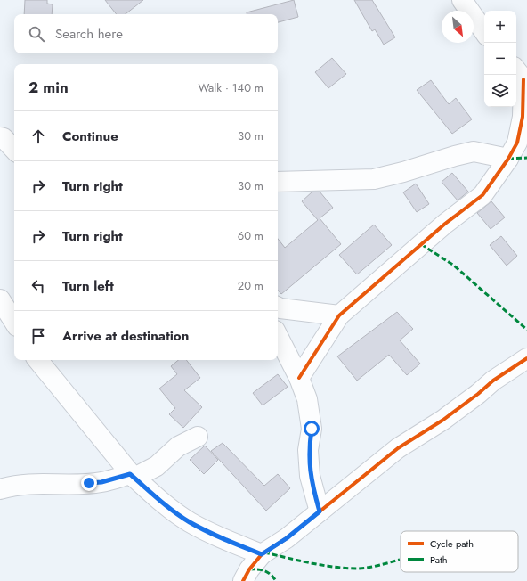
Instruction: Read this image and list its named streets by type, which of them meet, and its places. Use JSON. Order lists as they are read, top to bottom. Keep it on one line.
{"legend":["Cycle path","Path"],"north":"bottom right","page":{"map_buttons":["+","−"],"search":"Search here","heading":["2 min","Walk · 140 m"],"list":[["Continue","30 m"],["Turn right","30 m"],["Turn right","60 m"],["Turn left","20 m"],"Arrive at destination"]}}
